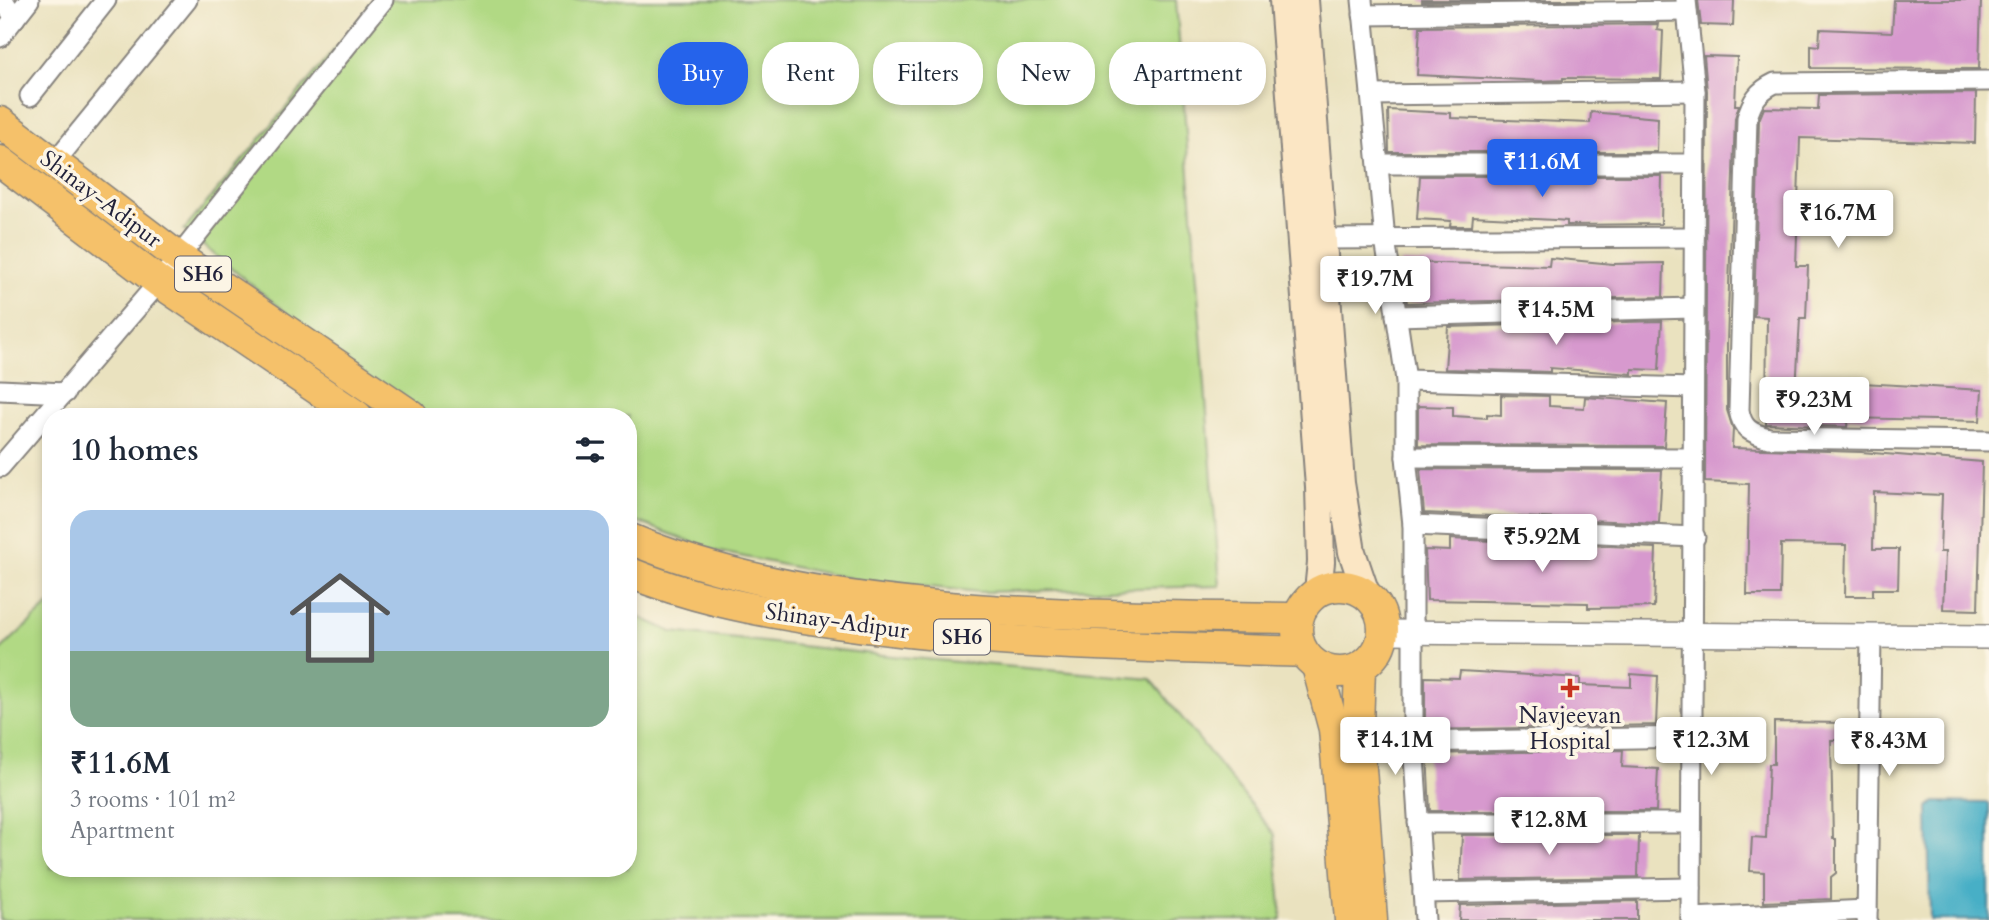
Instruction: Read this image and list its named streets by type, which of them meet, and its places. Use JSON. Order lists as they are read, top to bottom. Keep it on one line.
{"streets":{"main road":["Shinay-Adipur","SH6"]},"crossings":[["Shinay-Adipur","SH6"]],"places":{"health":["Navjeevan Hospital"]},"page":{"chip":["Buy","Rent","Filters","New","Apartment"],"price":["₹11.6M","₹16.7M","₹19.7M","₹14.5M","₹9.23M","₹5.92M","₹14.1M","₹12.3M","₹8.43M","₹12.8M"],"heading":"10 homes","list":[{"name":"₹11.6M","note":"3 rooms · 101 m² · Apartment"}]}}
